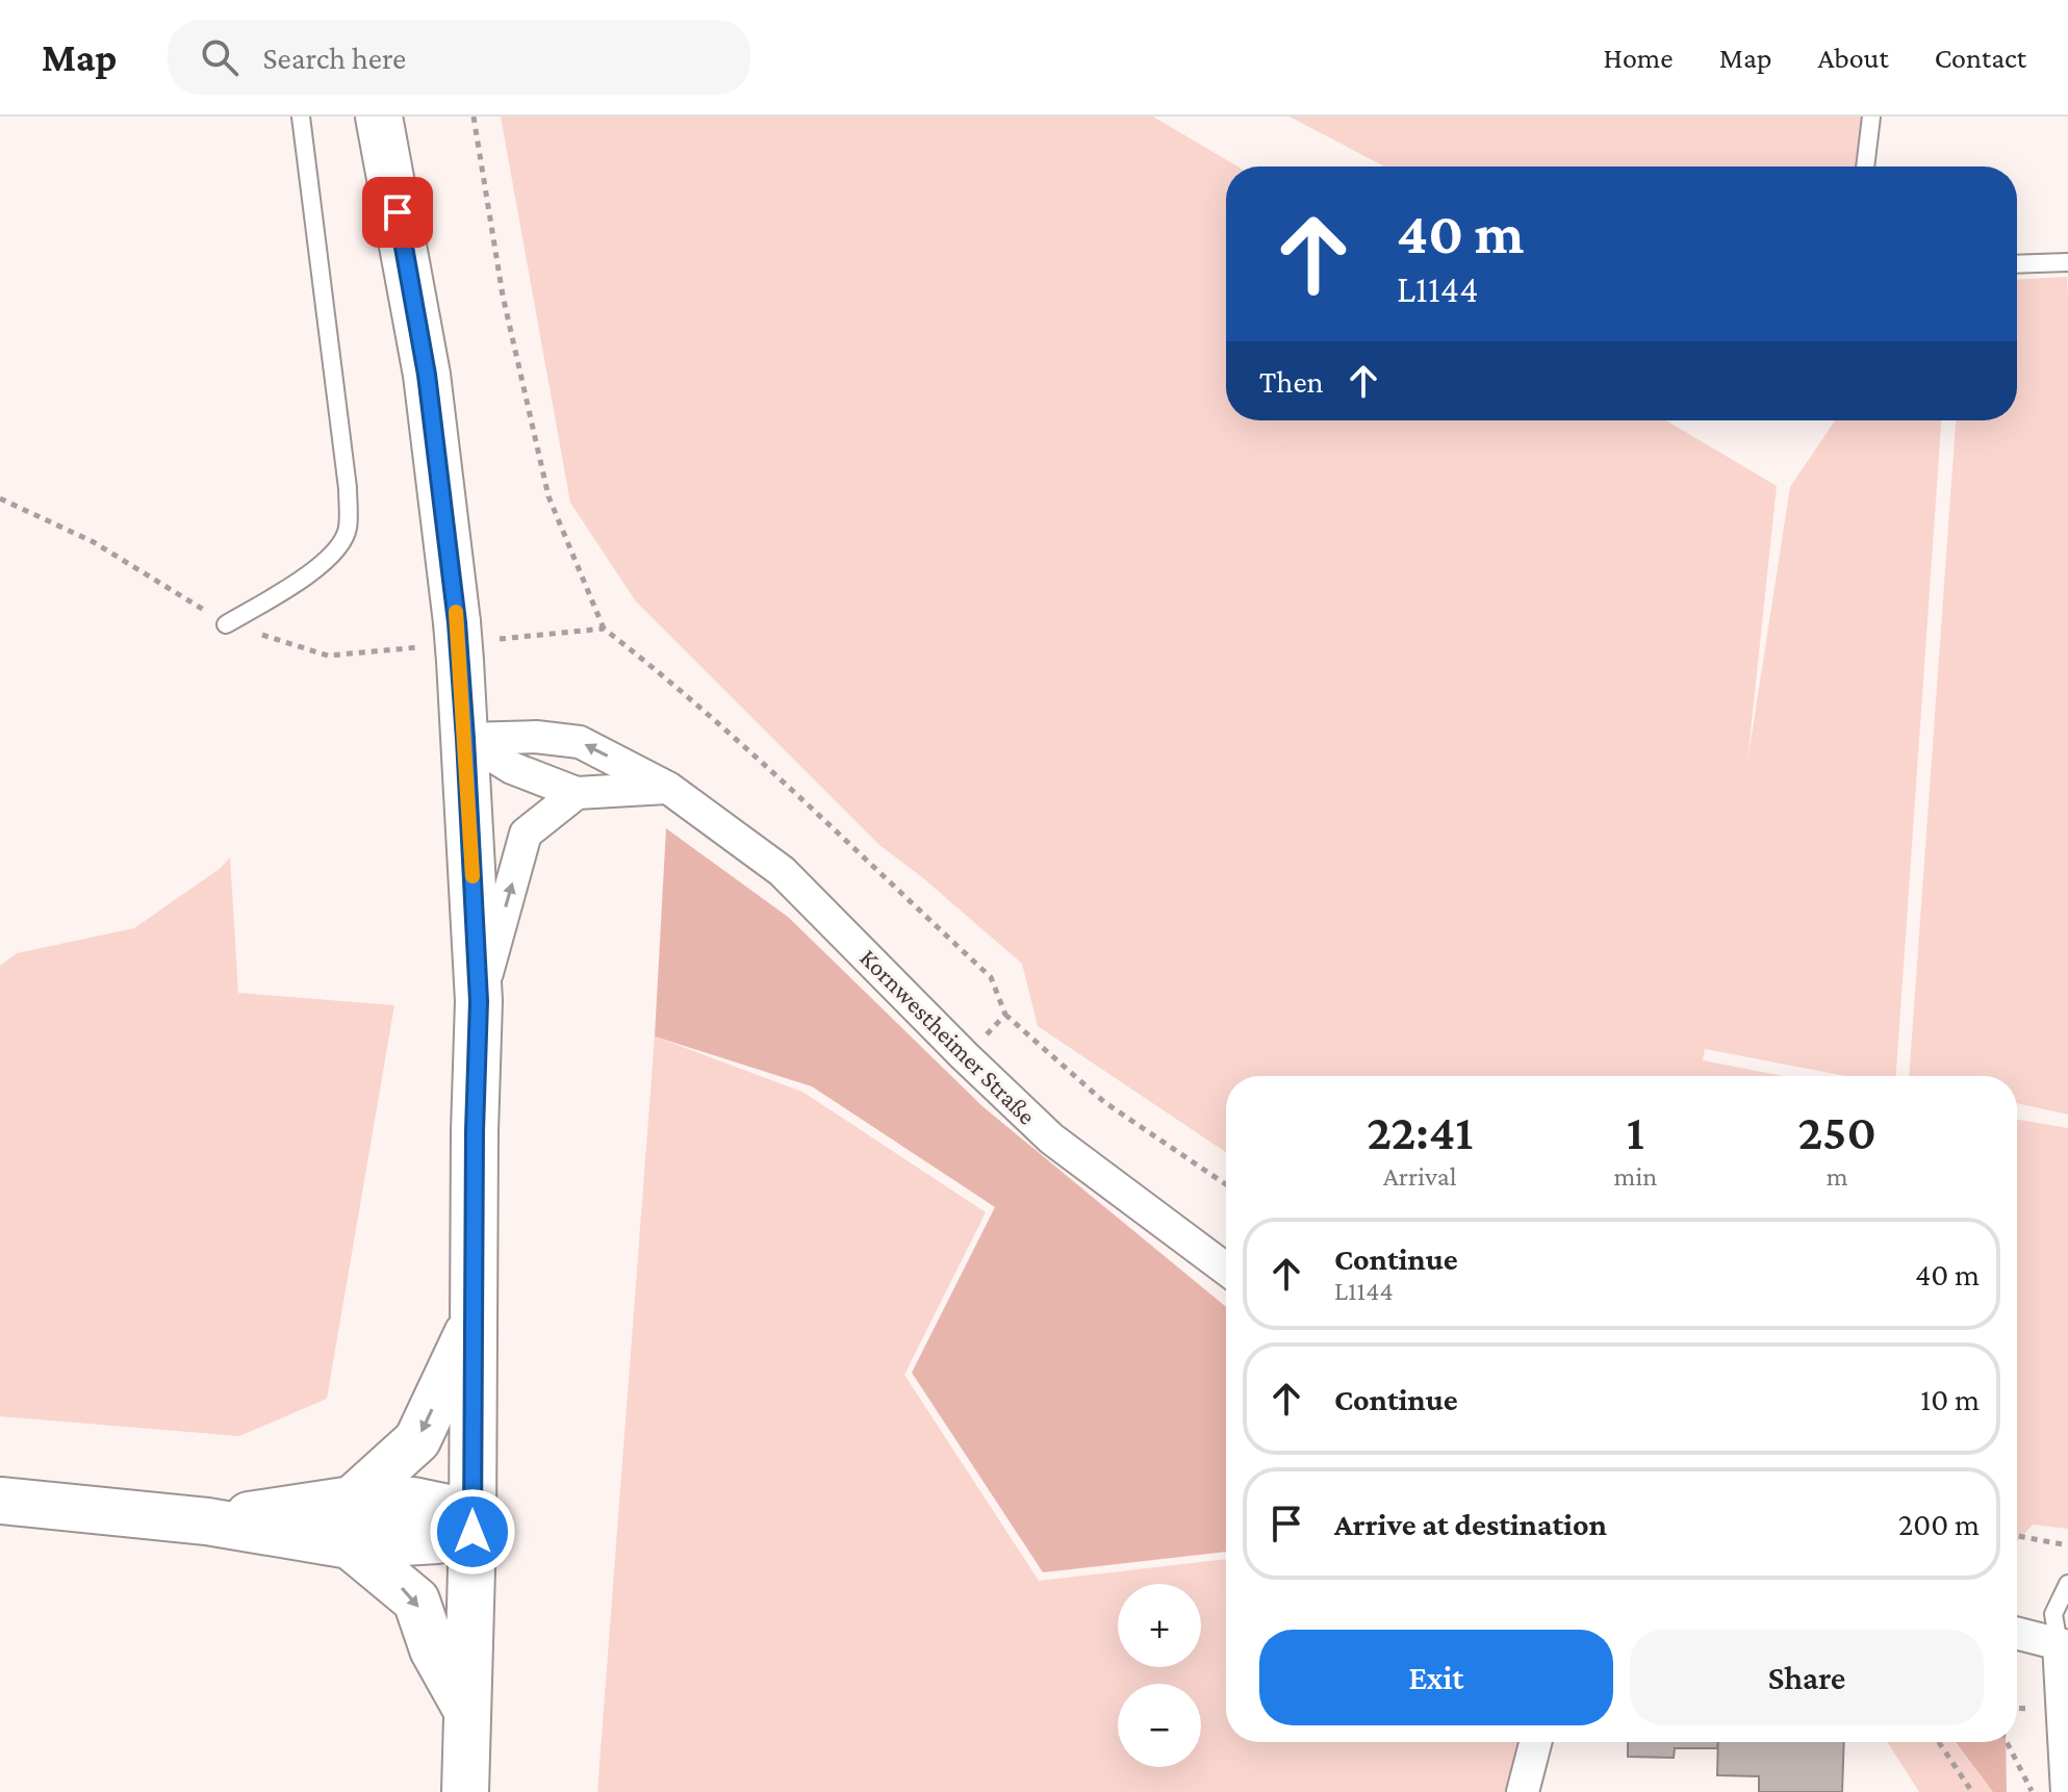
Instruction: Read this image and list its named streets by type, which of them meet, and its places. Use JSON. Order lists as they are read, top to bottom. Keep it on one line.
{"streets":{"street":["Kornwestheimer Straße"]},"page":{"header":"Map","search":"Search here","nav":["Home","Map","About","Contact"],"turn":["40 m","L1144"],"then":"Then","eta":["22:41","Arrival","1","min","250","m"],"list":[{"name":"Continue","note":"L1144","value":"40 m"},{"name":"Continue","value":"10 m"},{"name":"Arrive at destination","value":"200 m"}],"map_buttons":["+","−"],"buttons":["Exit","Share"]}}
